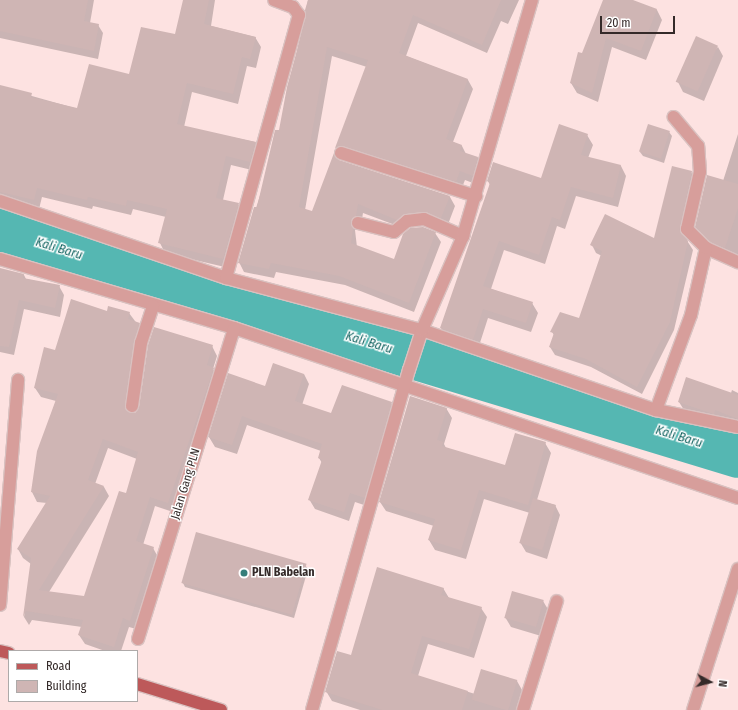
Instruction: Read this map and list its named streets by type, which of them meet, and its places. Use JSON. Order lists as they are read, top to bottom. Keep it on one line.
{"streets":{"street":["Jalan Gang PLN"]},"water":["Kali Baru"],"places":["PLN Babelan"],"legend":["Road","Building"],"scale_bar":"20 m","north":"right"}
